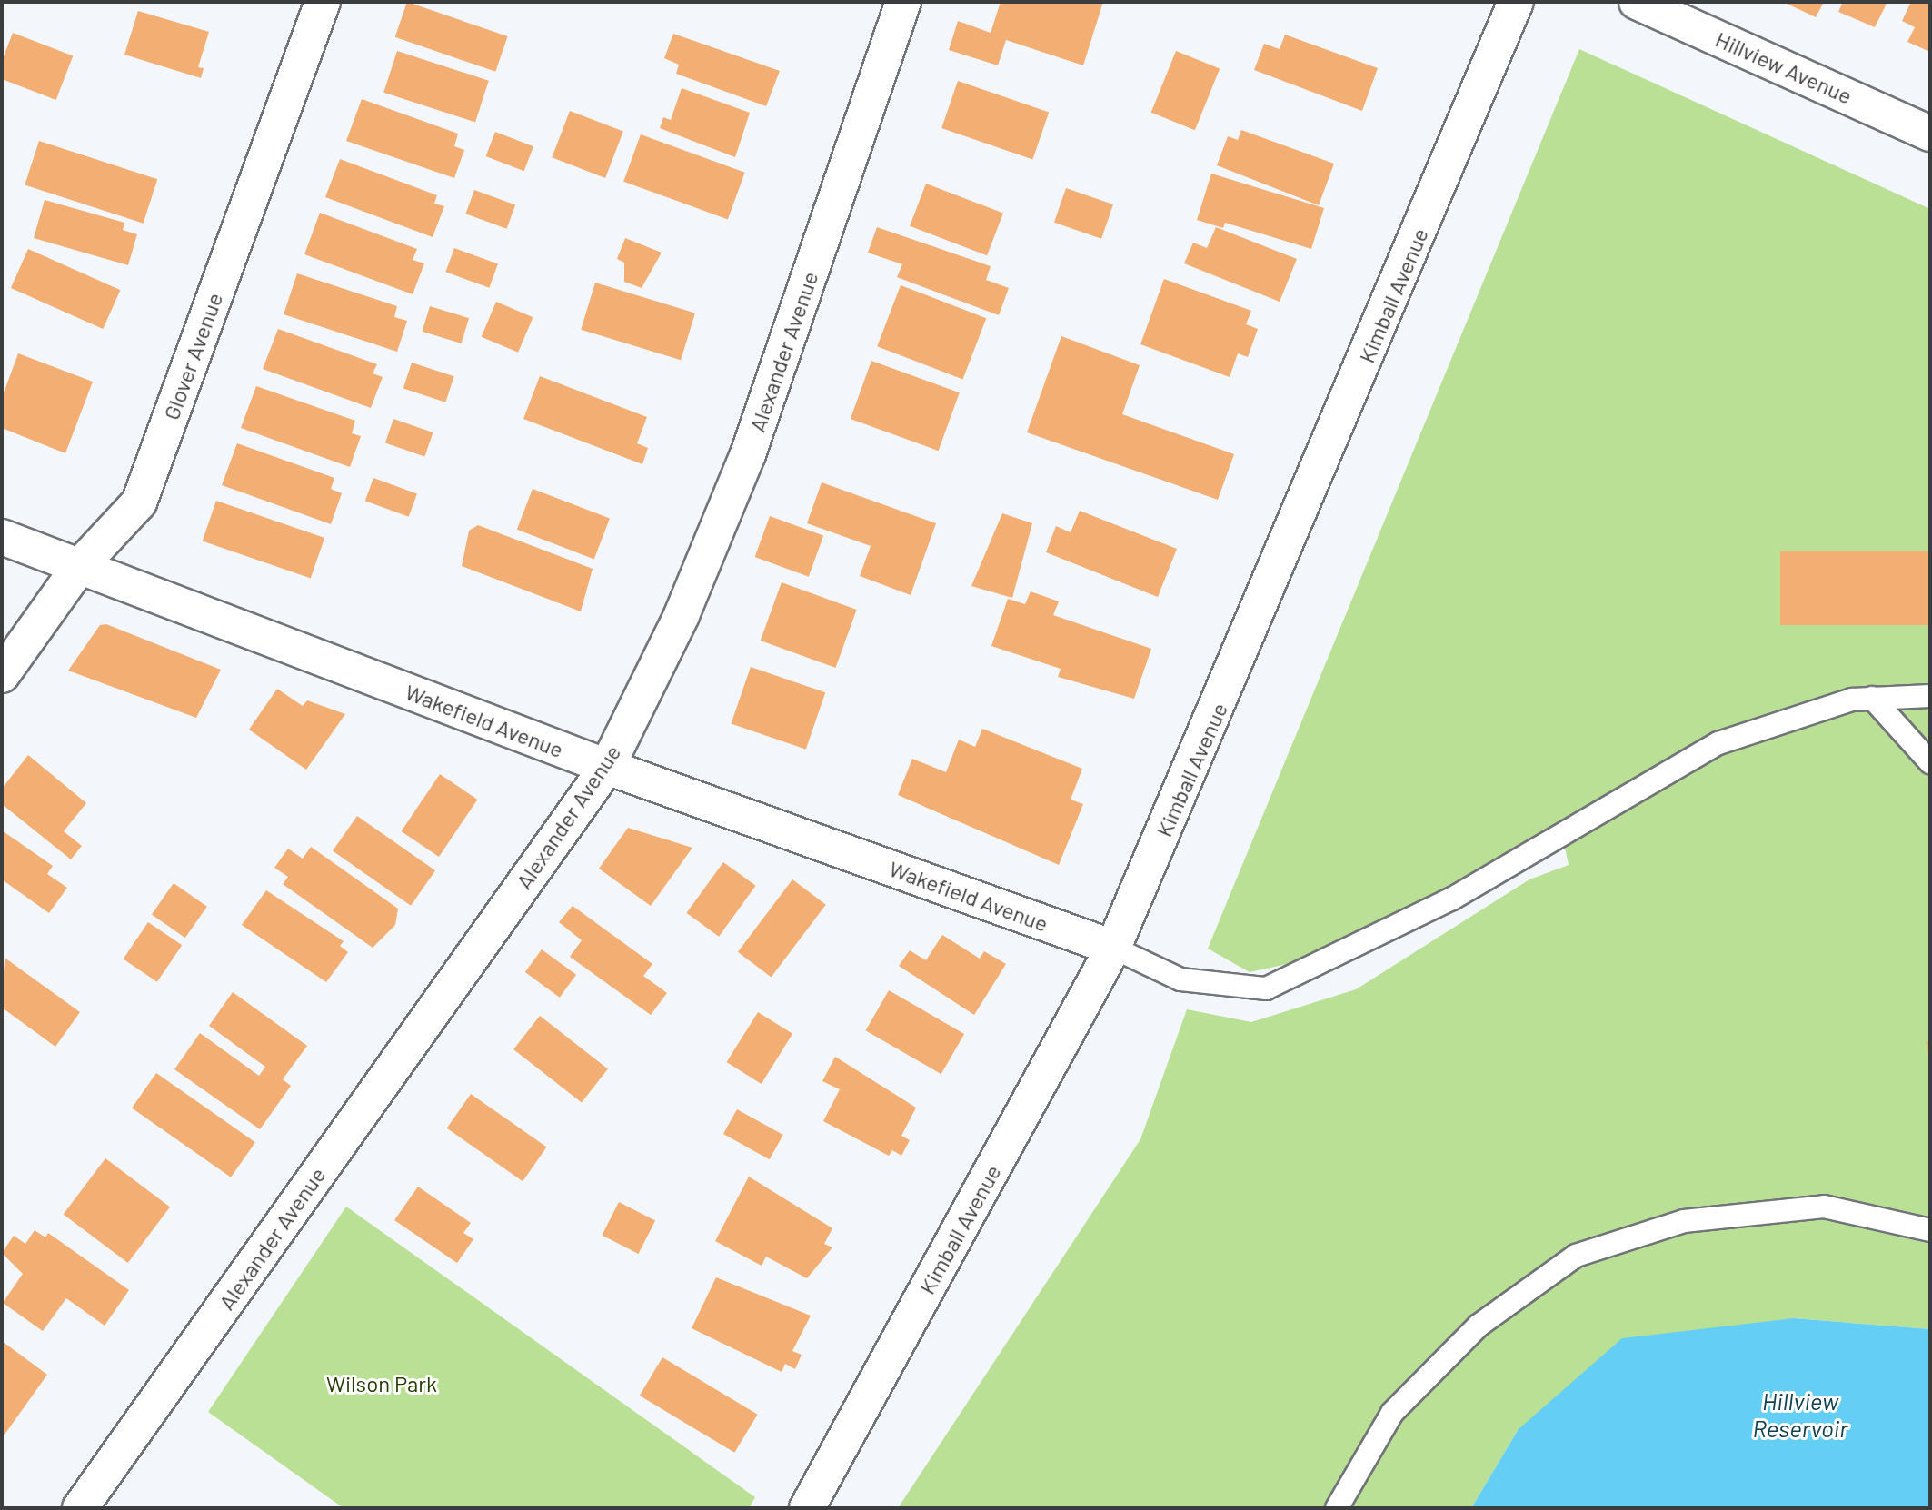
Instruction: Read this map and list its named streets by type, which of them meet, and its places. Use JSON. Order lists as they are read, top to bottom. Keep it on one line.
{"streets":{"street":["Hillview Avenue","Kimball Avenue","Alexander Avenue","Glover Avenue","Wakefield Avenue"]},"crossings":[["Kimball Avenue","Wakefield Avenue"],["Alexander Avenue","Wakefield Avenue"],["Glover Avenue","Wakefield Avenue"]],"water":["Hillview Reservoir"],"parks":["Wilson Park"]}
